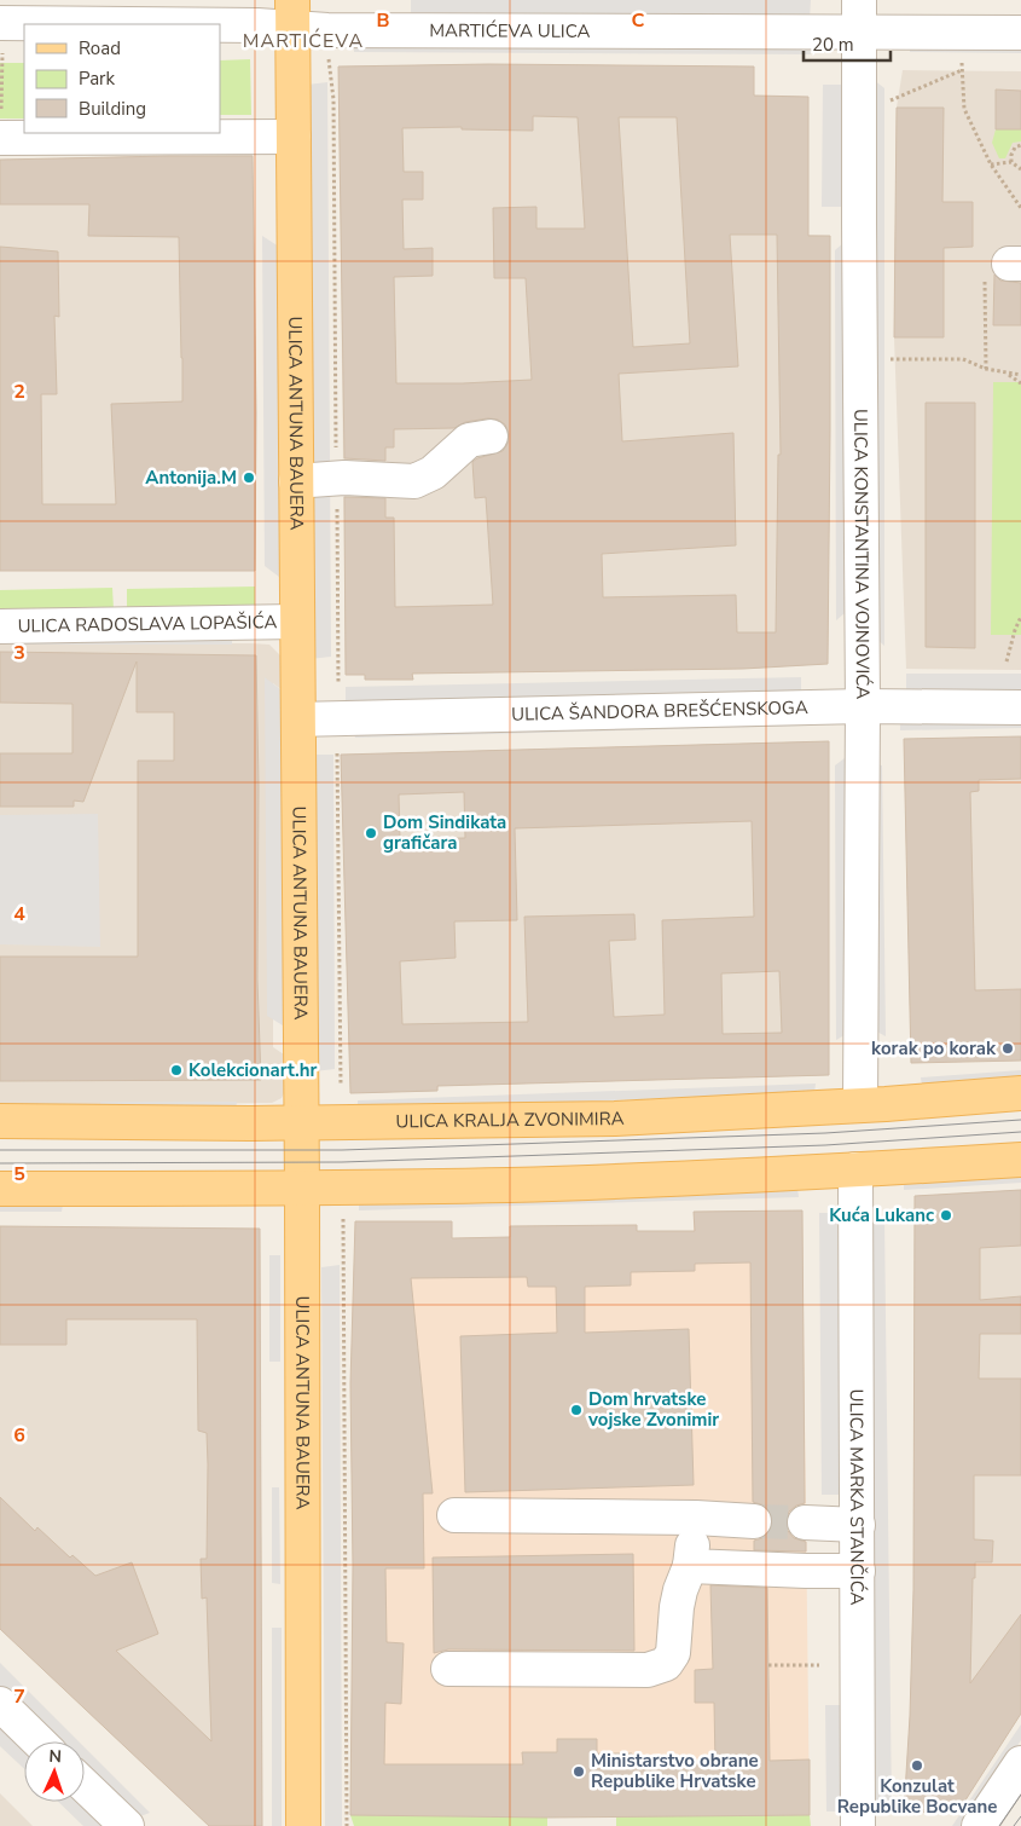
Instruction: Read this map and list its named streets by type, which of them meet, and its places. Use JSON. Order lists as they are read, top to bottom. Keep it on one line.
{"streets":{"main road":["ULICA ANTUNA BAUERA","ULICA KRALJA ZVONIMIRA"],"street":["MARTIĆEVA ULICA","ULICA KONSTANTINA VOJNOVIĆA","ULICA RADOSLAVA LOPAŠIĆA","ULICA ŠANDORA BREŠĆENSKOGA","ULICA MARKA STANČIĆA"]},"crossings":[["MARTIĆEVA ULICA","ULICA ANTUNA BAUERA"],["MARTIĆEVA ULICA","ULICA KONSTANTINA VOJNOVIĆA"],["ULICA ANTUNA BAUERA","ULICA RADOSLAVA LOPAŠIĆA"],["ULICA ANTUNA BAUERA","ULICA ŠANDORA BREŠĆENSKOGA"],["ULICA ANTUNA BAUERA","ULICA KRALJA ZVONIMIRA"],["ULICA KONSTANTINA VOJNOVIĆA","ULICA ŠANDORA BREŠĆENSKOGA"],["ULICA KONSTANTINA VOJNOVIĆA","ULICA KRALJA ZVONIMIRA"]],"districts":["MARTIĆEVA"],"places":["Antonija.M","Dom Sindikata grafičara","korak po korak","Kolekcionart.hr","Kuća Lukanc","Dom hrvatske vojske Zvonimir","Konzulat Republike Bocvane","Ministarstvo obrane Republike Hrvatske"],"legend":["Road","Park","Building"],"scale_bar":"20 m","north":"top","grid":{"columns":["B","C"],"rows":["2","3","4","5","6","7"]}}
